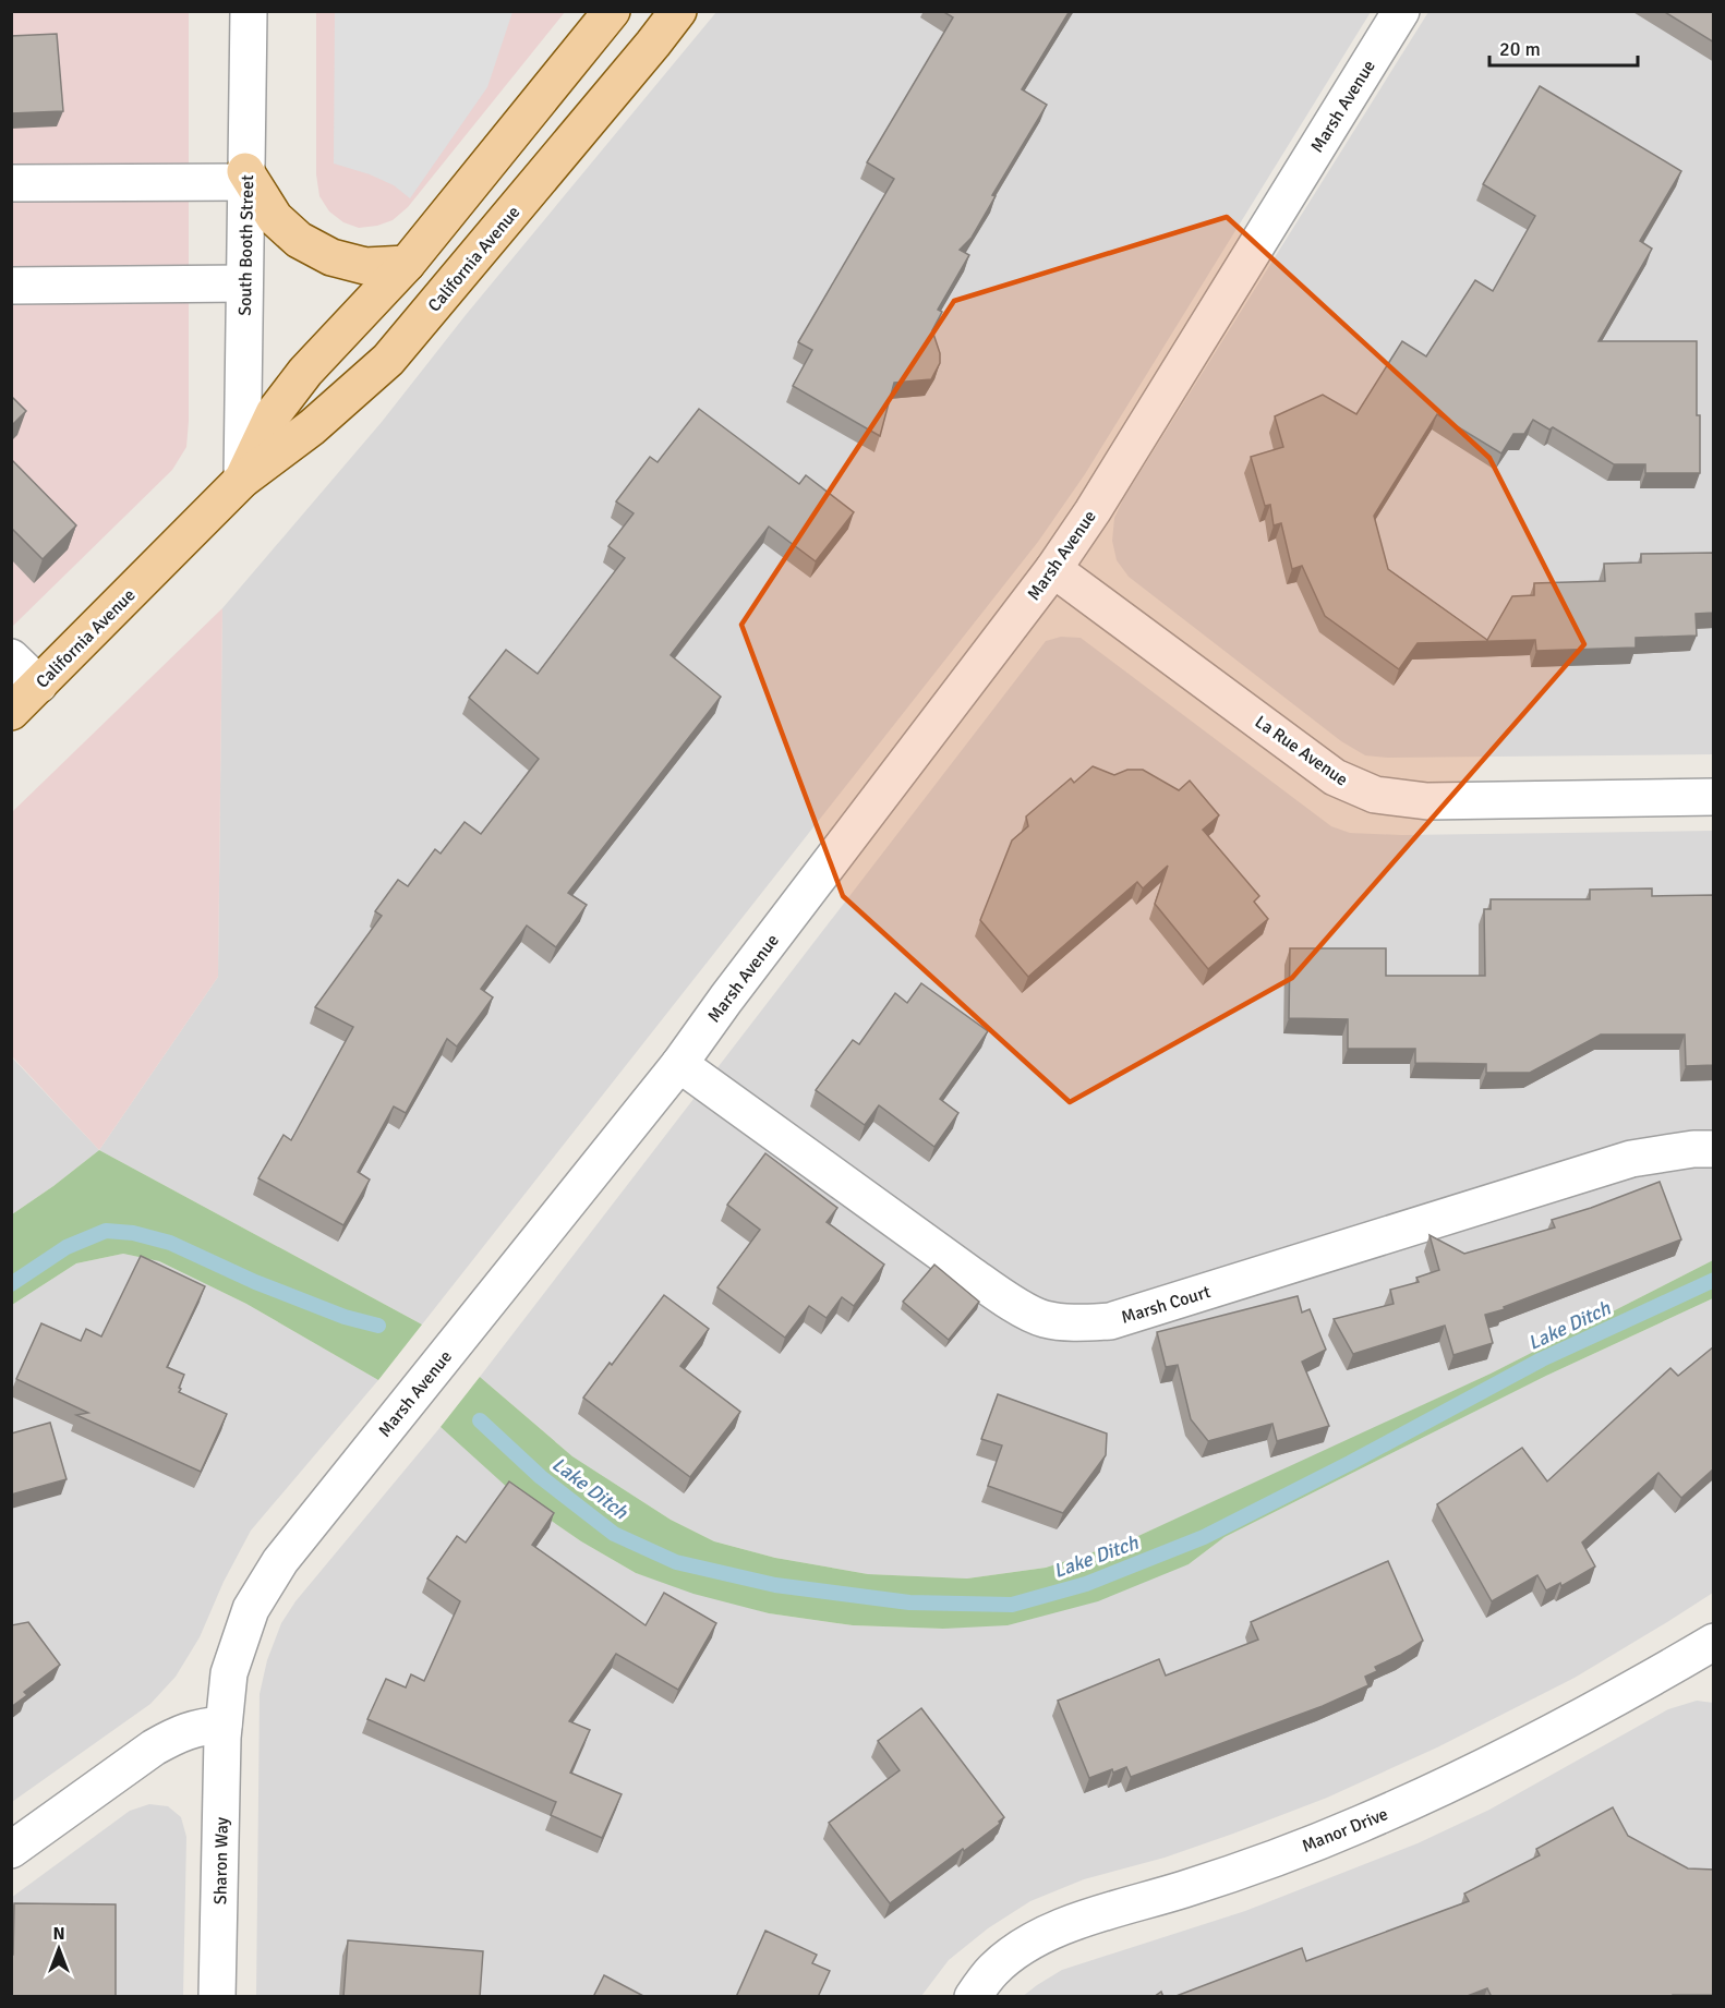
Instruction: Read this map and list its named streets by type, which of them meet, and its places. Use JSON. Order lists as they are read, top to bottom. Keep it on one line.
{"streets":{"main road":["California Avenue"],"street":["Marsh Avenue","South Booth Street","La Rue Avenue","Marsh Court","Manor Drive","Sharon Way"]},"crossings":[["Marsh Avenue","La Rue Avenue"],["Marsh Avenue","Marsh Court"],["Marsh Avenue","Sharon Way"],["South Booth Street","California Avenue"]],"water":["Lake Ditch"],"scale_bar":"20 m","north":"top"}
